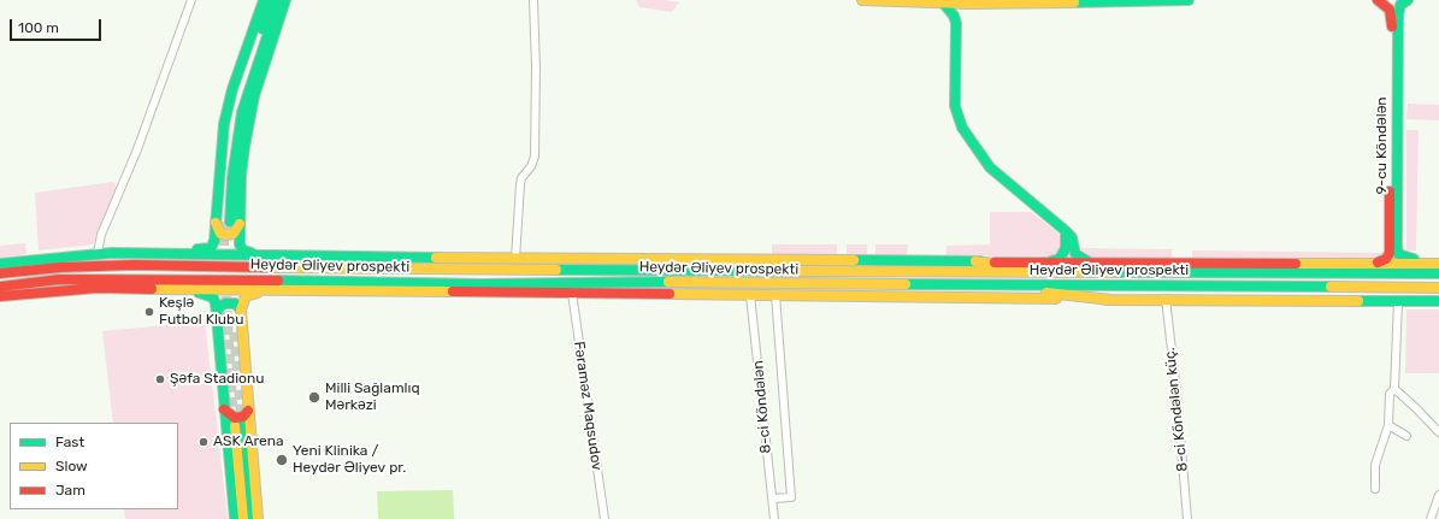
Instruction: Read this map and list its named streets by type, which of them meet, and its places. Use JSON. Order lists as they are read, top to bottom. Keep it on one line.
{"streets":{"main road":["9-cu Köndələn","Heydər Əliyev prospekti"],"street":["Fəraməz Maqsudov","8-ci Köndələn","8-ci Köndələn küç."]},"places":["Keşlə Futbol Klubu","Şəfa Stadionu","Milli Sağlamlıq Mərkəzi","ASK Arena","Yeni Klinika / Heydər Əliyev pr."],"legend":["Fast","Slow","Jam"],"scale_bar":"100 m"}
